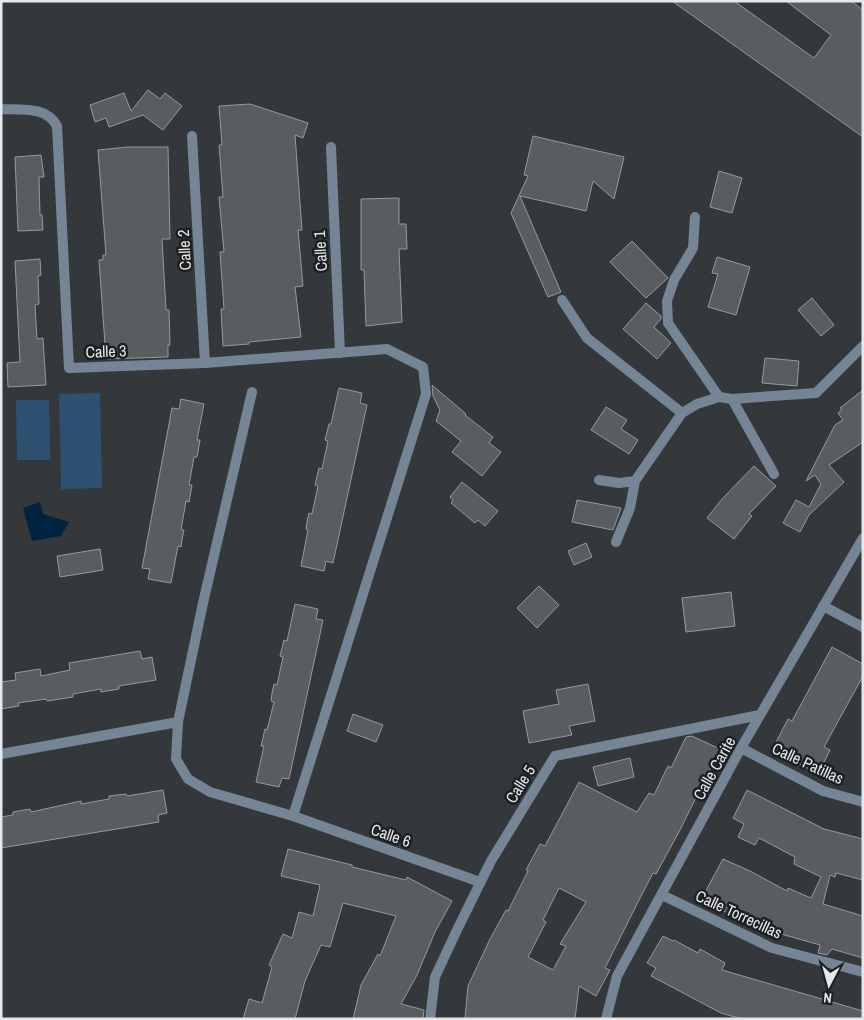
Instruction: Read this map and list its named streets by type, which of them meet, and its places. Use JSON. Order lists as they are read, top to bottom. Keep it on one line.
{"streets":{"street":["Calle 2","Calle 1","Calle 3","Calle Patillas","Calle Carite","Calle 5","Calle 6","Calle Torrecillas"]},"crossings":[["Calle 2","Calle 3"],["Calle 1","Calle 3"],["Calle 3","Calle 6"],["Calle Patillas","Calle Carite"],["Calle Carite","Calle 5"],["Calle Carite","Calle Torrecillas"],["Calle 5","Calle 6"]],"north":"bottom"}
